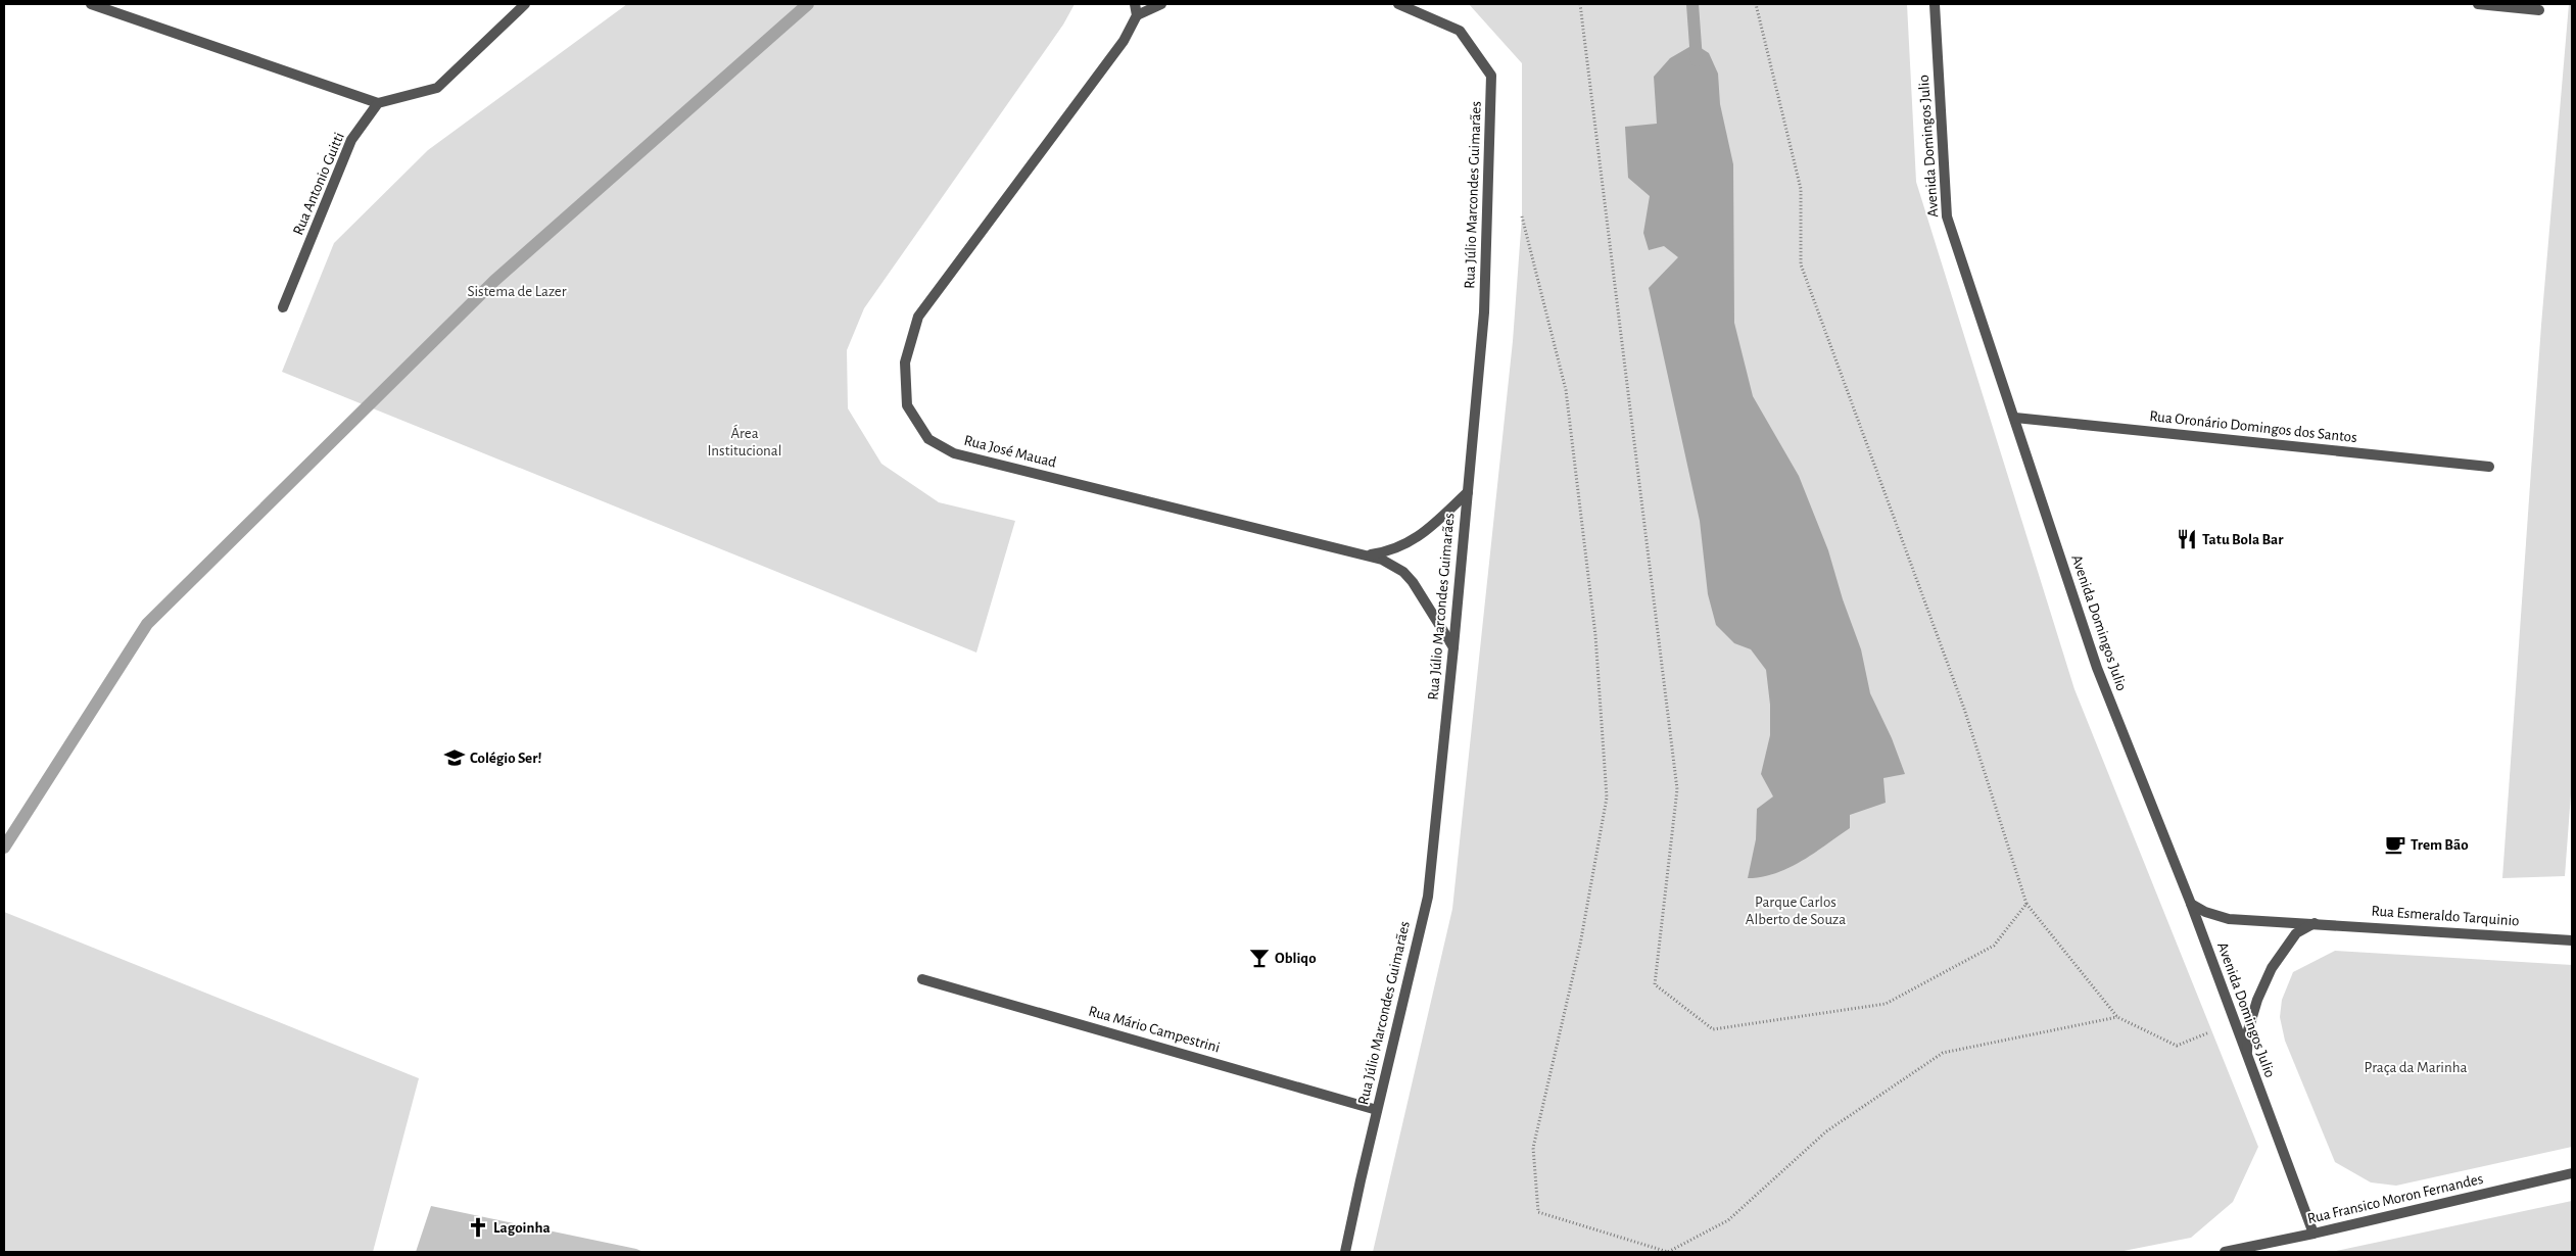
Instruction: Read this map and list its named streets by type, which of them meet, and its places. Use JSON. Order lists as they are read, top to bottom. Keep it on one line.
{"streets":{"street":["Avenida Domingos Julio","Rua Antonio Guitti","Rua Júlio Marcondes Guimarães","Rua Oronário Domingos dos Santos","Rua José Mauad","Rua Esmeraldo Tarquinio","Rua Mário Campestrini","Rua Fransico Moron Fernandes"]},"crossings":[["Avenida Domingos Julio","Rua Oronário Domingos dos Santos"],["Avenida Domingos Julio","Rua Esmeraldo Tarquinio"],["Avenida Domingos Julio","Rua Fransico Moron Fernandes"],["Rua Júlio Marcondes Guimarães","Rua José Mauad"],["Rua Júlio Marcondes Guimarães","Rua Mário Campestrini"]],"parks":["Sistema de Lazer","Área Institucional","Parque Carlos Alberto de Souza","Praça da Marinha"],"places":{"restaurant":["Tatu Bola Bar"],"school or university":["Colégio Ser!"],"cafe":["Trem Bão"],"bar":["Obliqo"],"church":["Lagoinha"]}}
